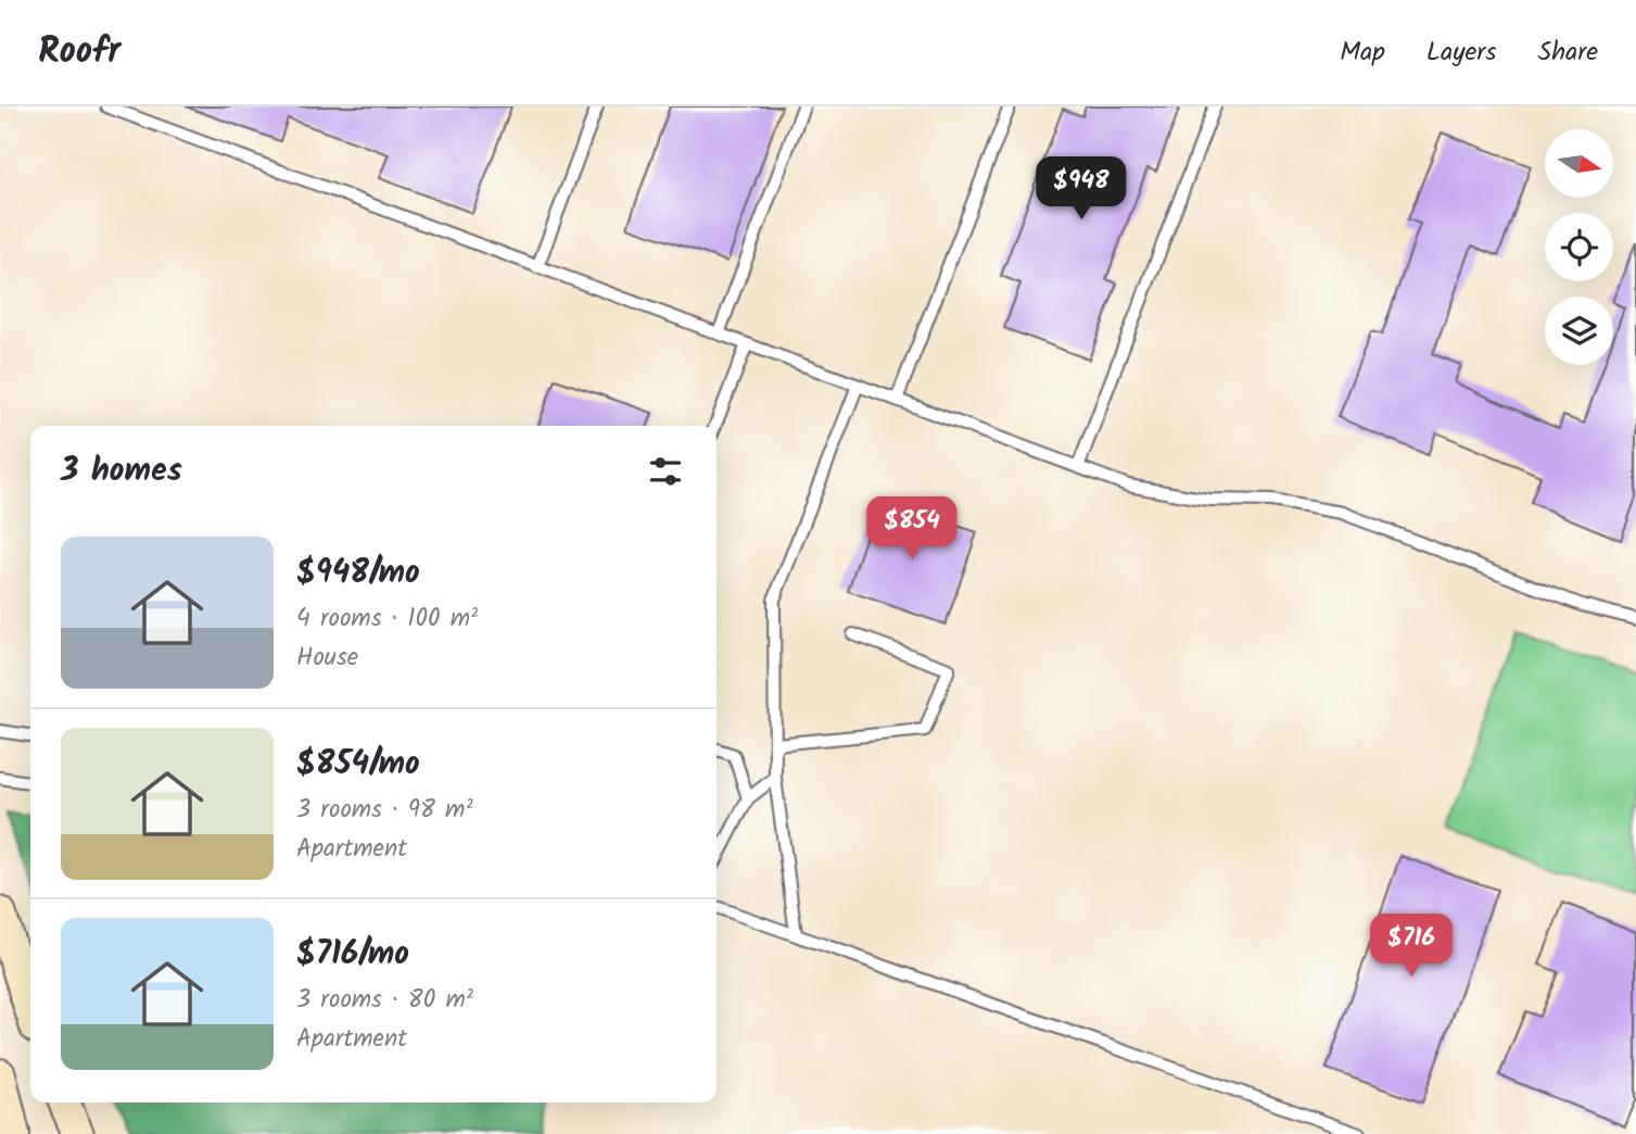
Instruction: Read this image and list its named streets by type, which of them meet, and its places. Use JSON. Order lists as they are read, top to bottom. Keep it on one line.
{"north":"right","page":{"header":"Roofr","nav":["Map","Layers","Share"],"price":["$948","$854","$716"],"heading":"3 homes","list":[{"name":"$948/mo","note":"4 rooms · 100 m² · House"},{"name":"$854/mo","note":"3 rooms · 98 m² · Apartment"},{"name":"$716/mo","note":"3 rooms · 80 m² · Apartment"}]}}
